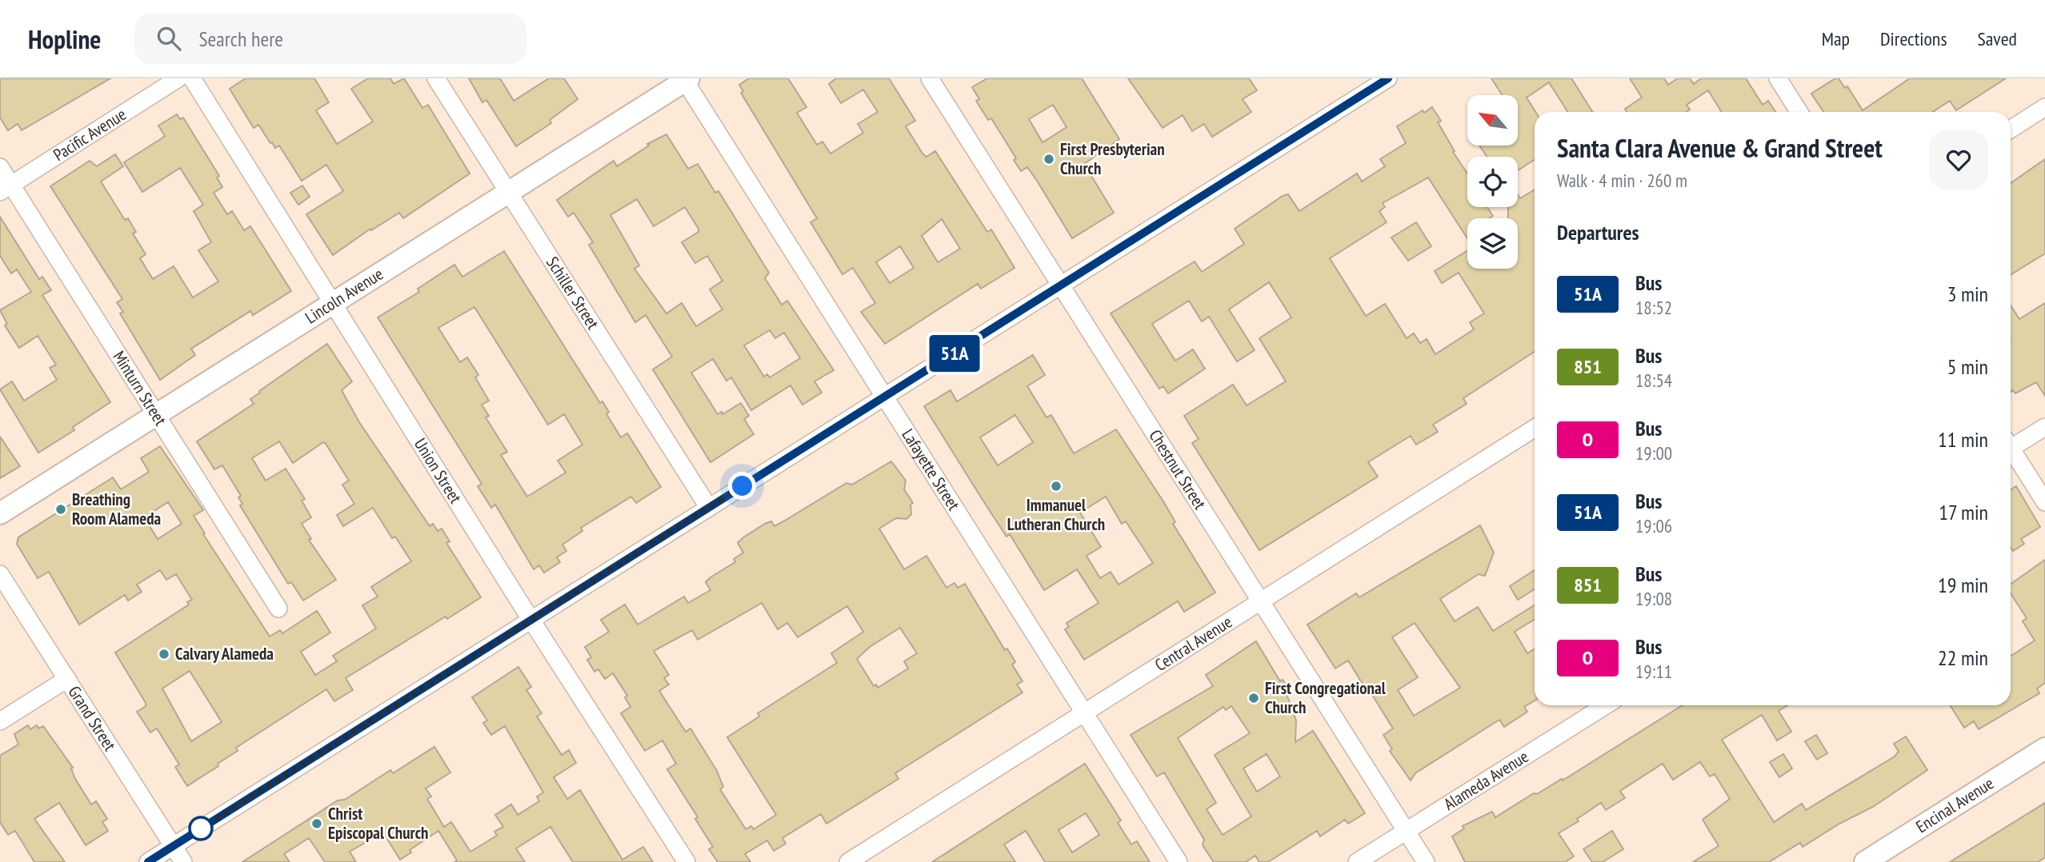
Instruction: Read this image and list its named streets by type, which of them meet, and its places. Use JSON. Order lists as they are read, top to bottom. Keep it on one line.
{"streets":{"main road":["Lincoln Avenue","Encinal Avenue"],"street":["Pacific Avenue","Schiller Street","Minturn Street","Lafayette Street","Chestnut Street","Union Street","Central Avenue","Grand Street","Alameda Avenue"]},"crossings":[["Pacific Avenue","Minturn Street"],["Schiller Street","Lincoln Avenue"],["Lincoln Avenue","Minturn Street"],["Lincoln Avenue","Lafayette Street"],["Lincoln Avenue","Union Street"],["Lafayette Street","Central Avenue"],["Chestnut Street","Central Avenue"],["Chestnut Street","Alameda Avenue"]],"places":["First Presbyterian Church","Immanuel Lutheran Church","Breathing Room Alameda","Calvary Alameda","First Congregational Church","Christ Episcopal Church"],"lines":["bus line 51A"],"north":"top left","page":{"header":"Hopline","search":"Search here","nav":["Map","Directions","Saved"],"on_map":"51A","heading":[["Santa Clara Avenue & Grand Street","Walk · 4 min · 260 m"],"Departures"],"list":[{"mark":"51A","name":"Bus","note":"18:52","value":"3 min"},{"mark":"851","name":"Bus","note":"18:54","value":"5 min"},{"mark":"O","name":"Bus","note":"19:00","value":"11 min"},{"mark":"51A","name":"Bus","note":"19:06","value":"17 min"},{"mark":"851","name":"Bus","note":"19:08","value":"19 min"},{"mark":"O","name":"Bus","note":"19:11","value":"22 min"}]}}
